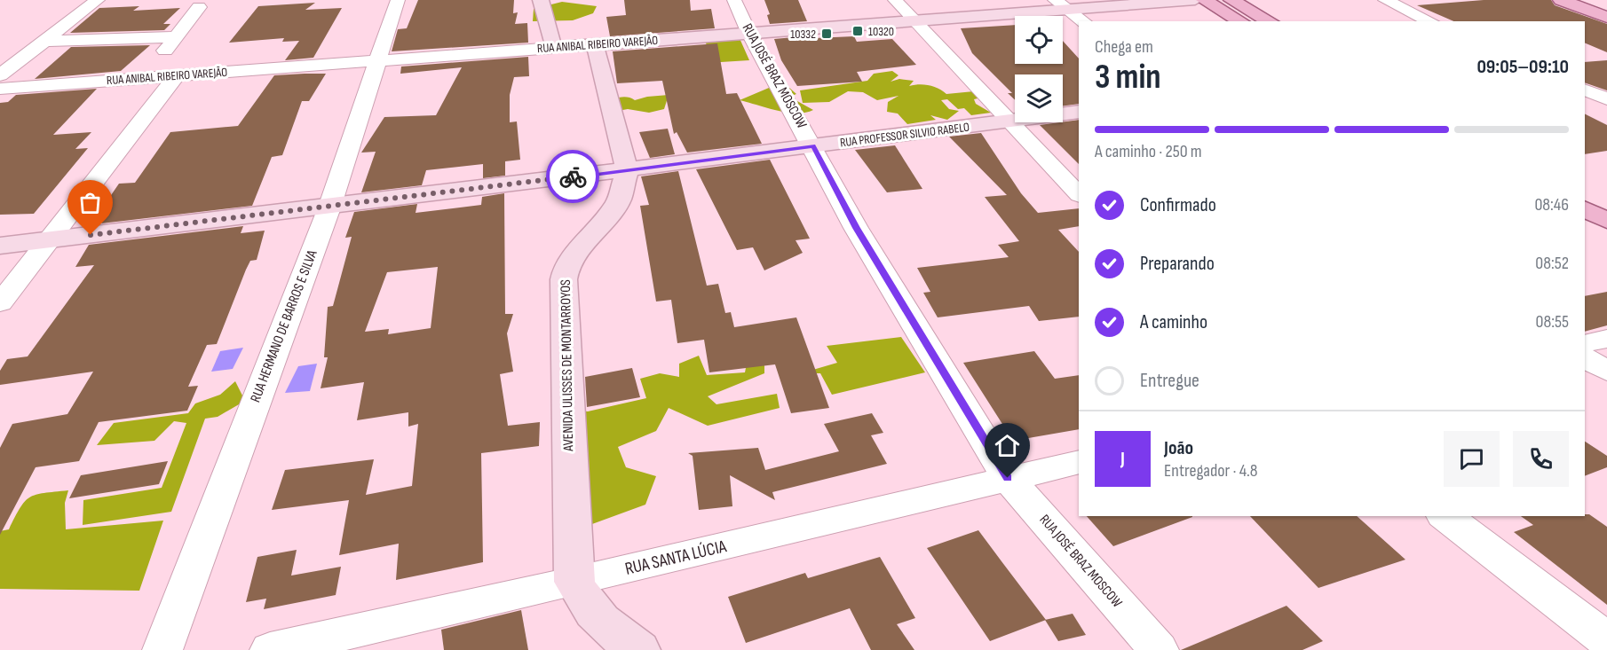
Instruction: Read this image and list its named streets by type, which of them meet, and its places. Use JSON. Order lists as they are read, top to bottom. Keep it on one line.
{"streets":{"street":["RUA ANIBAL RIBEIRO VAREJÃO","RUA JOSÉ BRAZ MOSCOW","RUA PROFESSOR SILVIO RABELO","RUA HERMANO DE BARROS E SILVA","AVENIDA ULISSES DE MONTARROYOS","RUA SANTA LÚCIA"]},"crossings":[["RUA ANIBAL RIBEIRO VAREJÃO","RUA JOSÉ BRAZ MOSCOW"],["RUA ANIBAL RIBEIRO VAREJÃO","RUA HERMANO DE BARROS E SILVA"],["RUA ANIBAL RIBEIRO VAREJÃO","AVENIDA ULISSES DE MONTARROYOS"],["RUA JOSÉ BRAZ MOSCOW","RUA PROFESSOR SILVIO RABELO"],["RUA JOSÉ BRAZ MOSCOW","RUA SANTA LÚCIA"],["RUA PROFESSOR SILVIO RABELO","RUA HERMANO DE BARROS E SILVA"],["RUA PROFESSOR SILVIO RABELO","AVENIDA ULISSES DE MONTARROYOS"],["AVENIDA ULISSES DE MONTARROYOS","RUA SANTA LÚCIA"]],"places":{"transit":["10320","10332"]},"page":{"heading":["3 min","Chega em","09:05–09:10"],"panel":["João","Entregador · 4.8"],"bar":"A caminho · 250 m","list":[["Confirmado","08:46"],["Preparando","08:52"],["A caminho","08:55"],"Entregue"],"round":"J"}}
